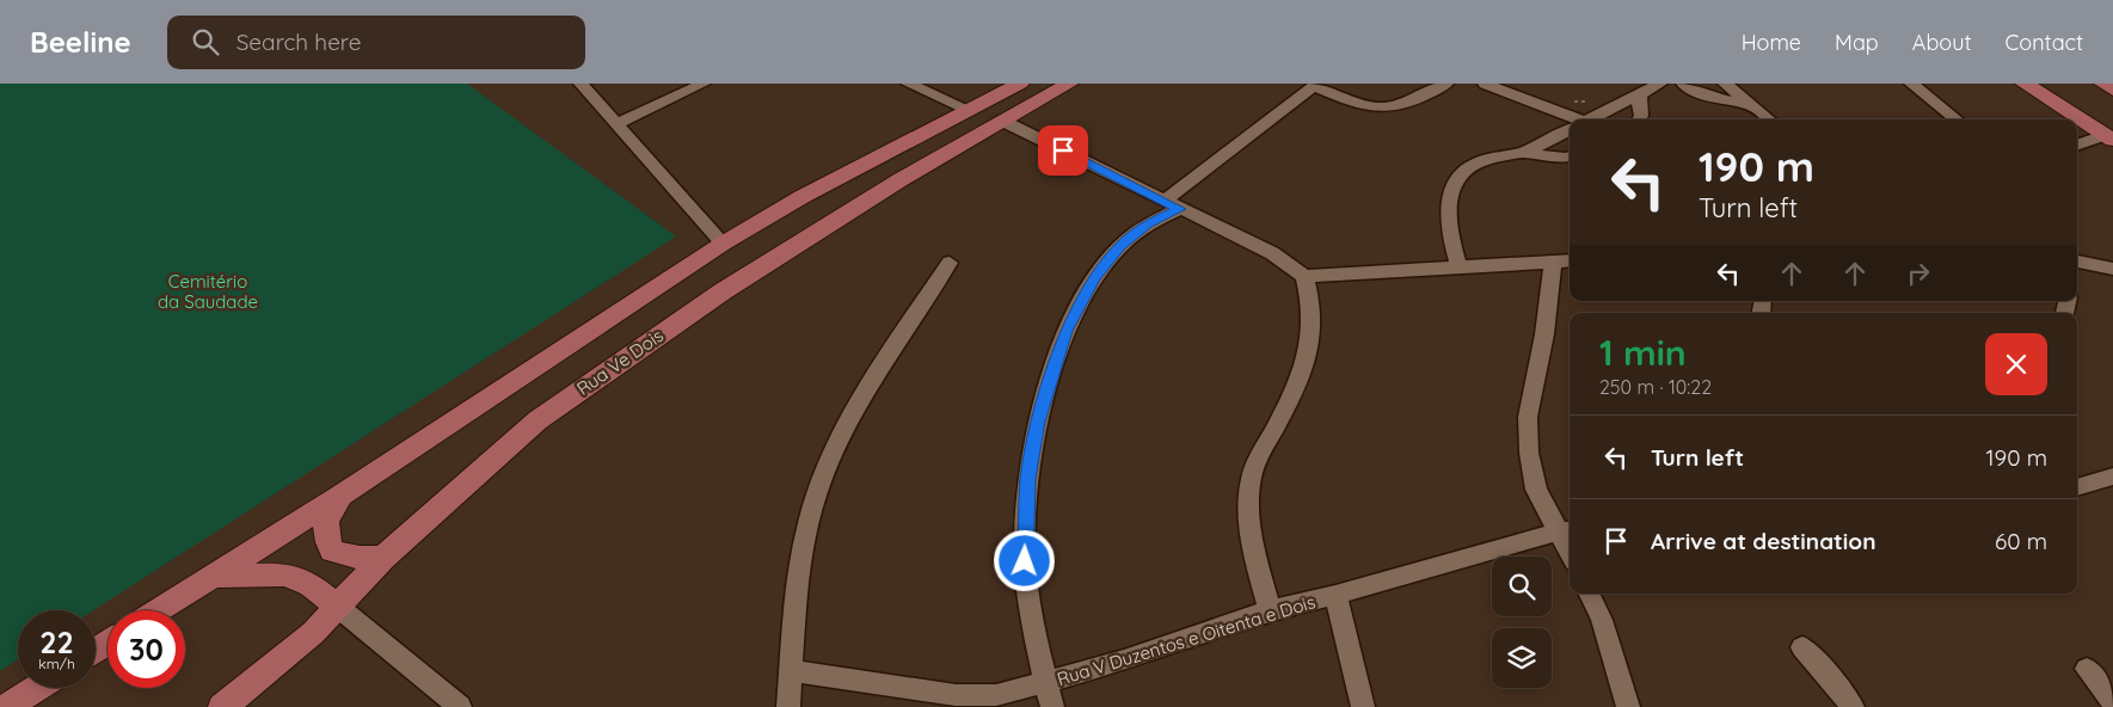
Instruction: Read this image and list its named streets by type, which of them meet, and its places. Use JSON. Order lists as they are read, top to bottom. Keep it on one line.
{"streets":{"main road":["Rua Ve Dois"],"street":["Rua V Duzentos e Oitenta e Dois"]},"parks":["Cemitério da Saudade"],"page":{"header":"Beeline","search":"Search here","nav":["Home","Map","About","Contact"],"turn":["190 m","Turn left"],"heading":["1 min","250 m · 10:22"],"list":[{"name":"Turn left","value":"190 m"},{"name":"Arrive at destination","value":"60 m"}],"speed":"22 km/h","limit":"30"}}
